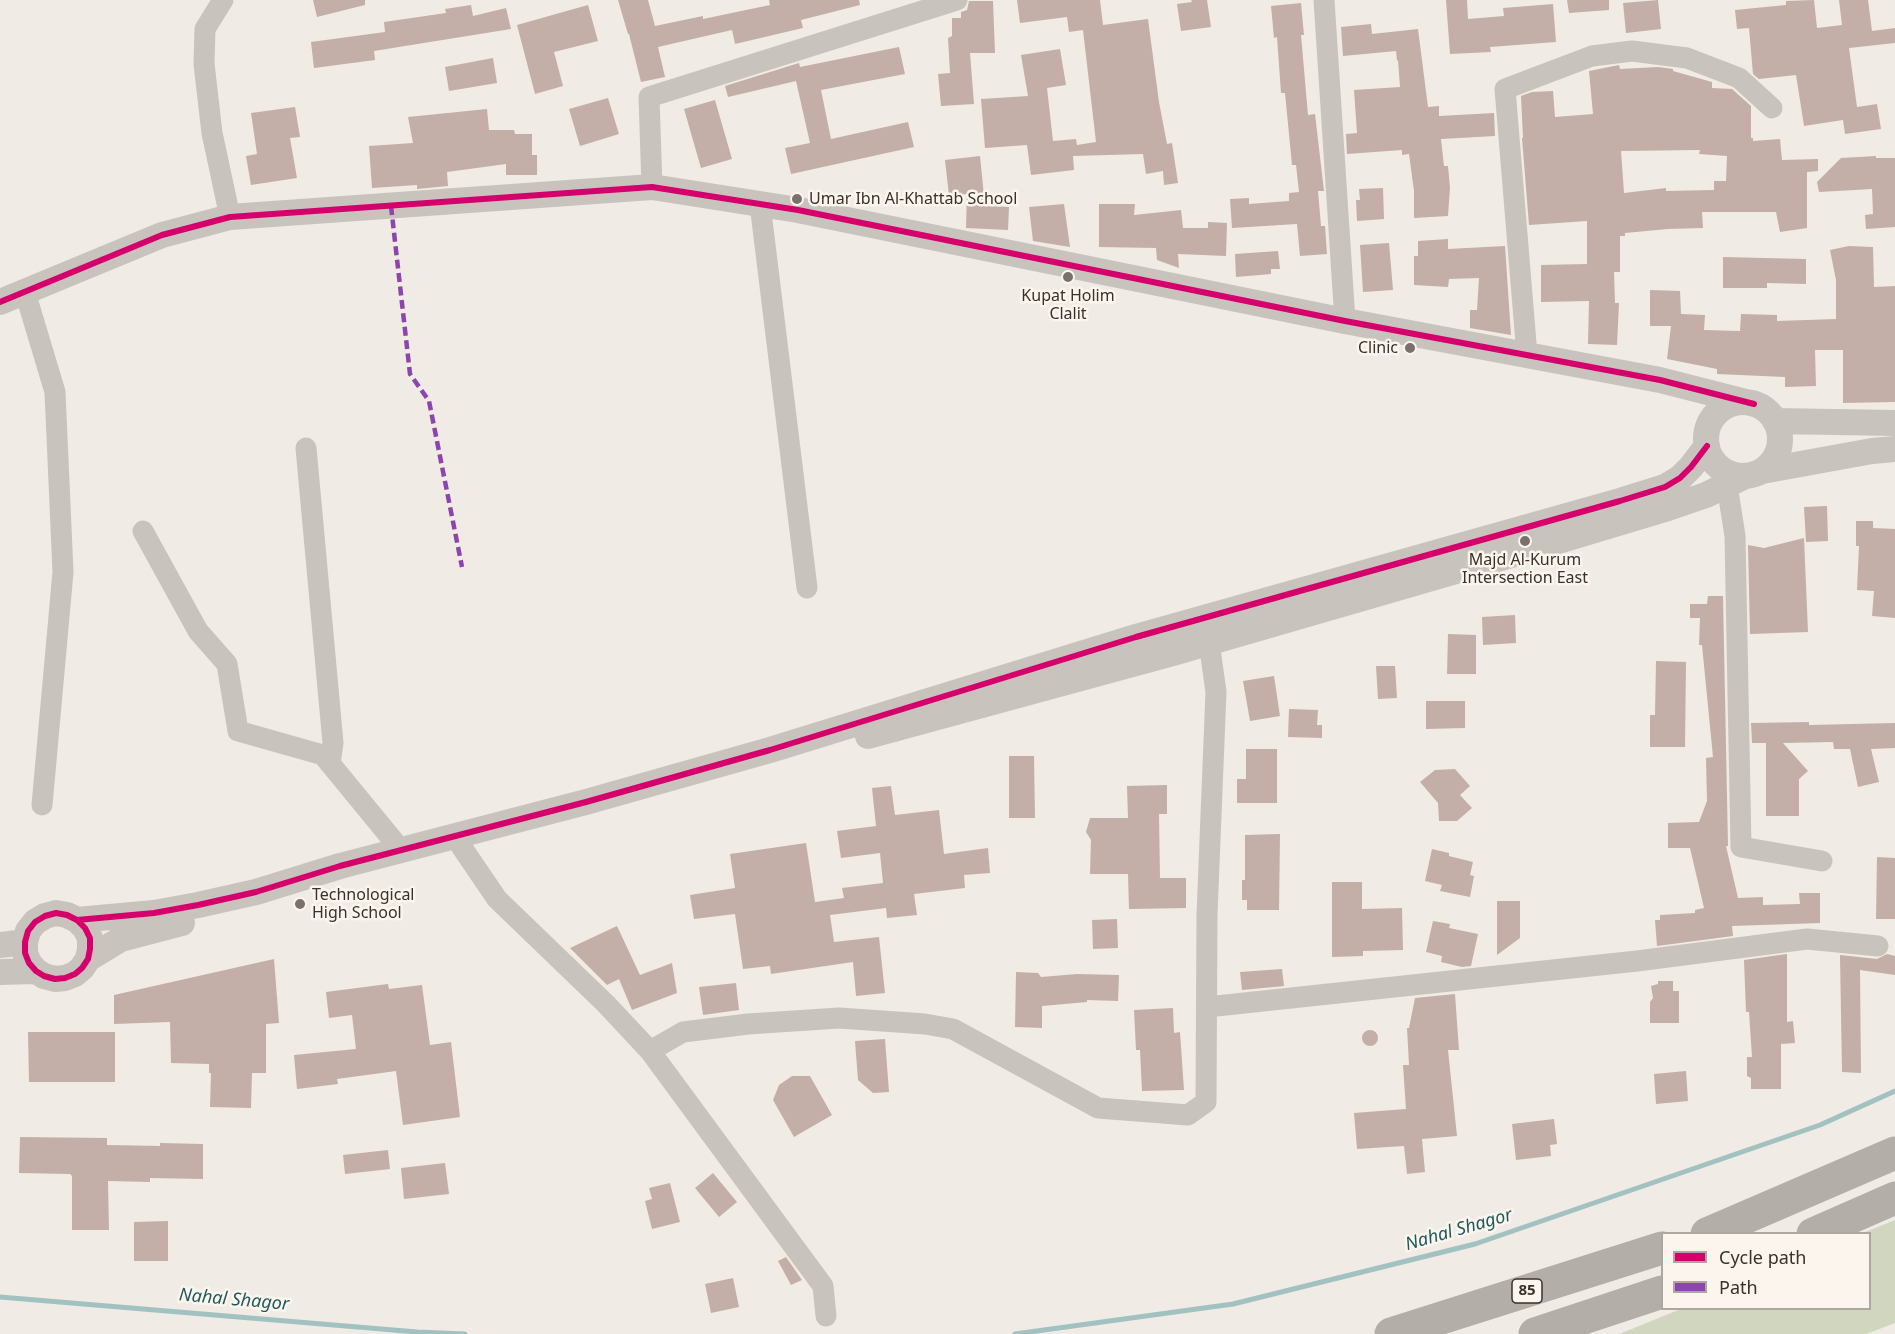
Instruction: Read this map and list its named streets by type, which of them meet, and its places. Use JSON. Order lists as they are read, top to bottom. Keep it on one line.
{"streets":{"highway":["85"]},"water":["Nahal Shagor"],"places":["Umar Ibn Al-Khattab School","Kupat Holim Clalit","Clinic","Majd Al-Kurum Intersection East","Technological High School"],"legend":["Cycle path","Path"]}
